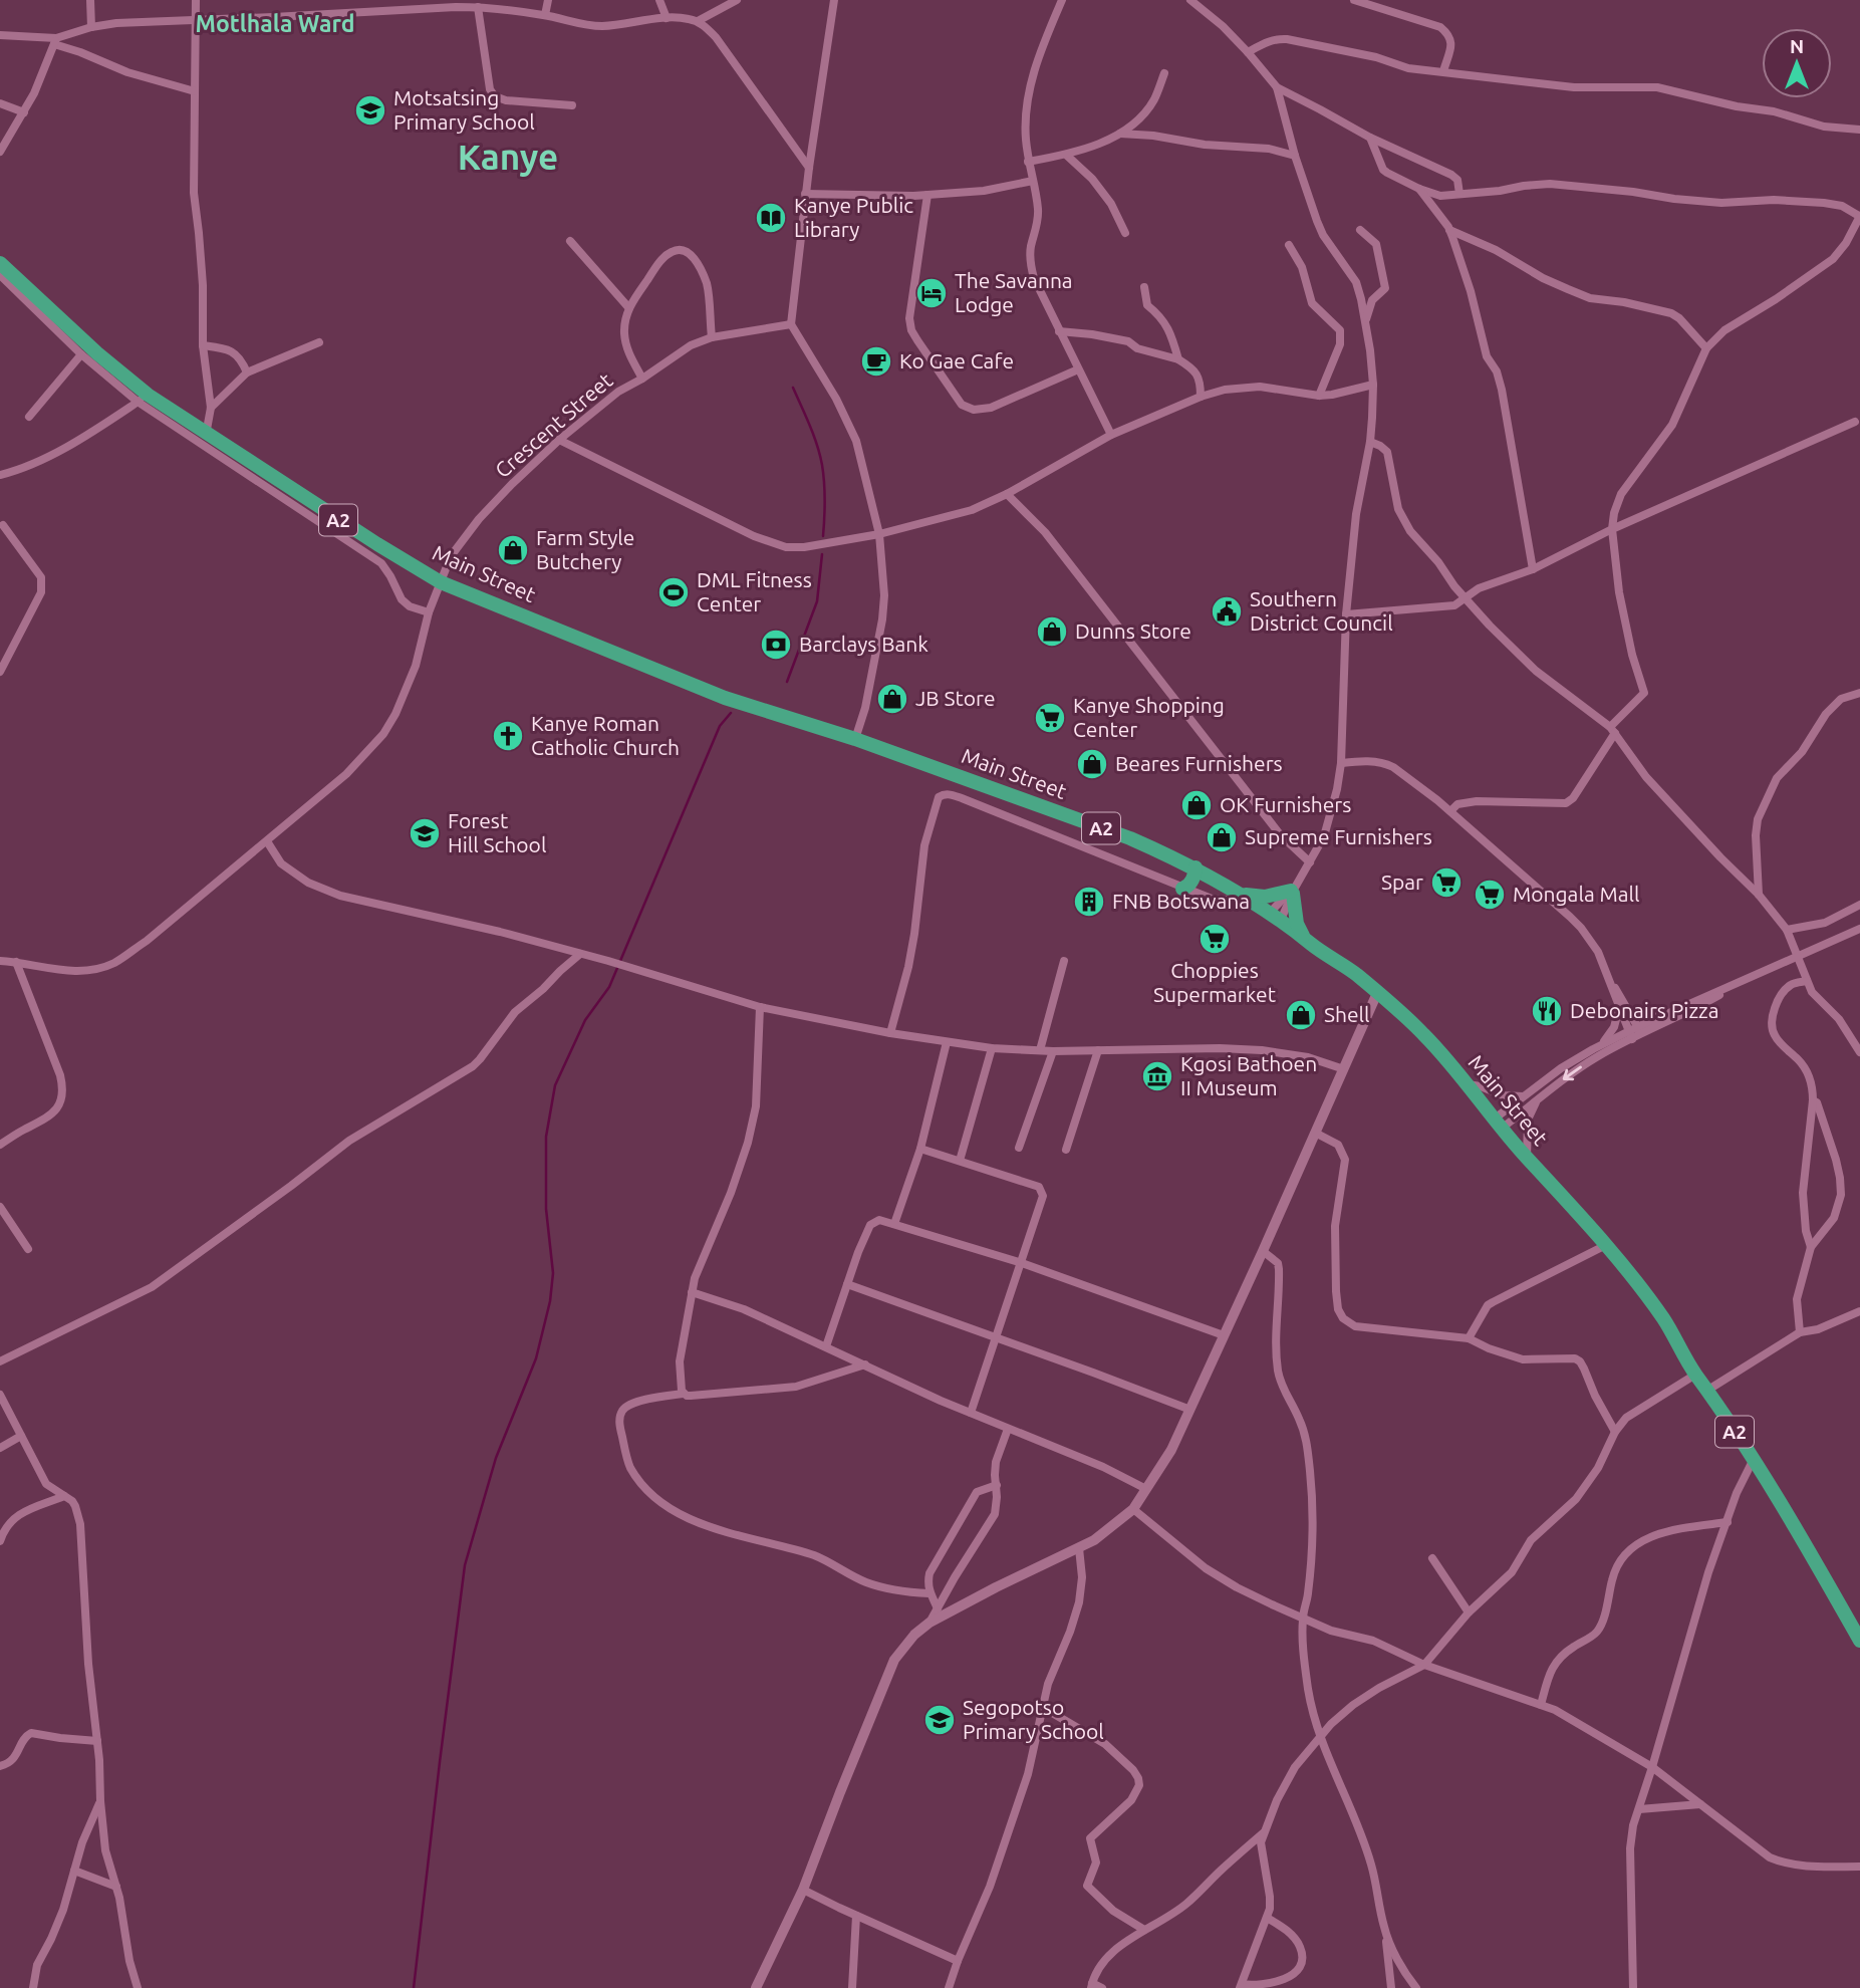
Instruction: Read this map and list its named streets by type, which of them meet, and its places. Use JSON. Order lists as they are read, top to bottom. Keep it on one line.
{"streets":{"highway":["A2","Main Street"],"street":["Crescent Street"]},"crossings":[["Crescent Street","Main Street"]],"districts":["Motlhala Ward","Kanye"],"places":{"school or university":["Motsatsing Primary School","Forest Hill School","Segopotso Primary School"],"library":["Kanye Public Library"],"hotel":["The Savanna Lodge"],"cafe":["Ko Gae Cafe"],"shop":["Farm Style Butchery","Dunns Store","JB Store","Beares Furnishers","OK Furnishers","Supreme Furnishers","Shell"],"sports":["DML Fitness Center"],"public building":["Southern District Council"],"bank":["Barclays Bank"],"supermarket":["Kanye Shopping Center","Spar","Mongala Mall","Choppies Supermarket"],"church":["Kanye Roman Catholic Church"],"building":["FNB Botswana"],"restaurant":["Debonairs Pizza"],"museum":["Kgosi Bathoen II Museum"]},"north":"top"}
